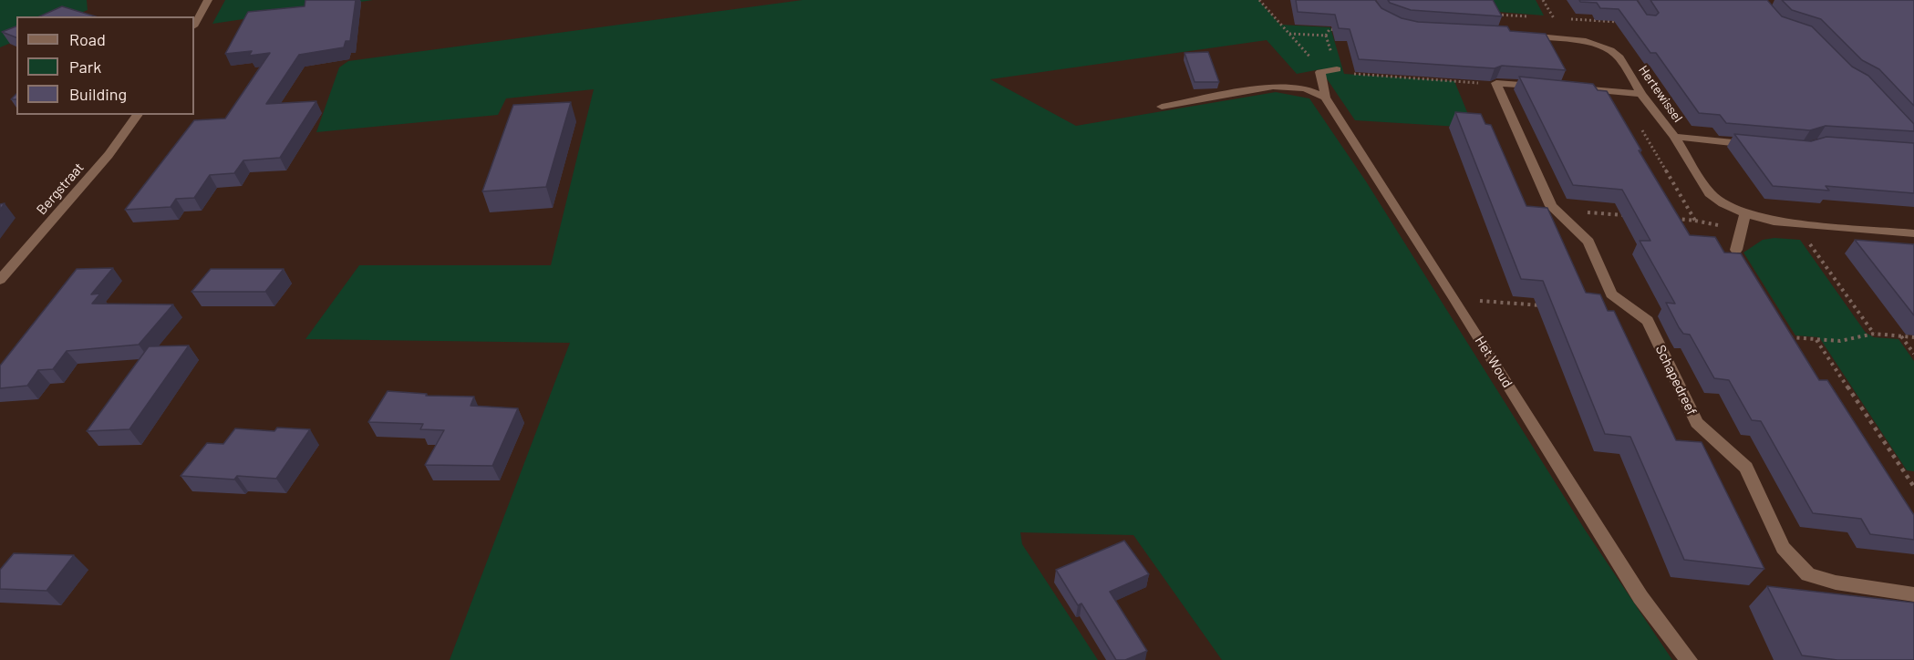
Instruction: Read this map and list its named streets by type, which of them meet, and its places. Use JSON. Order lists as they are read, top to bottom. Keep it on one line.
{"streets":{"street":["Hertewissel","Bergstraat","Het Woud","Schapedreef"]},"legend":["Road","Park","Building"]}
